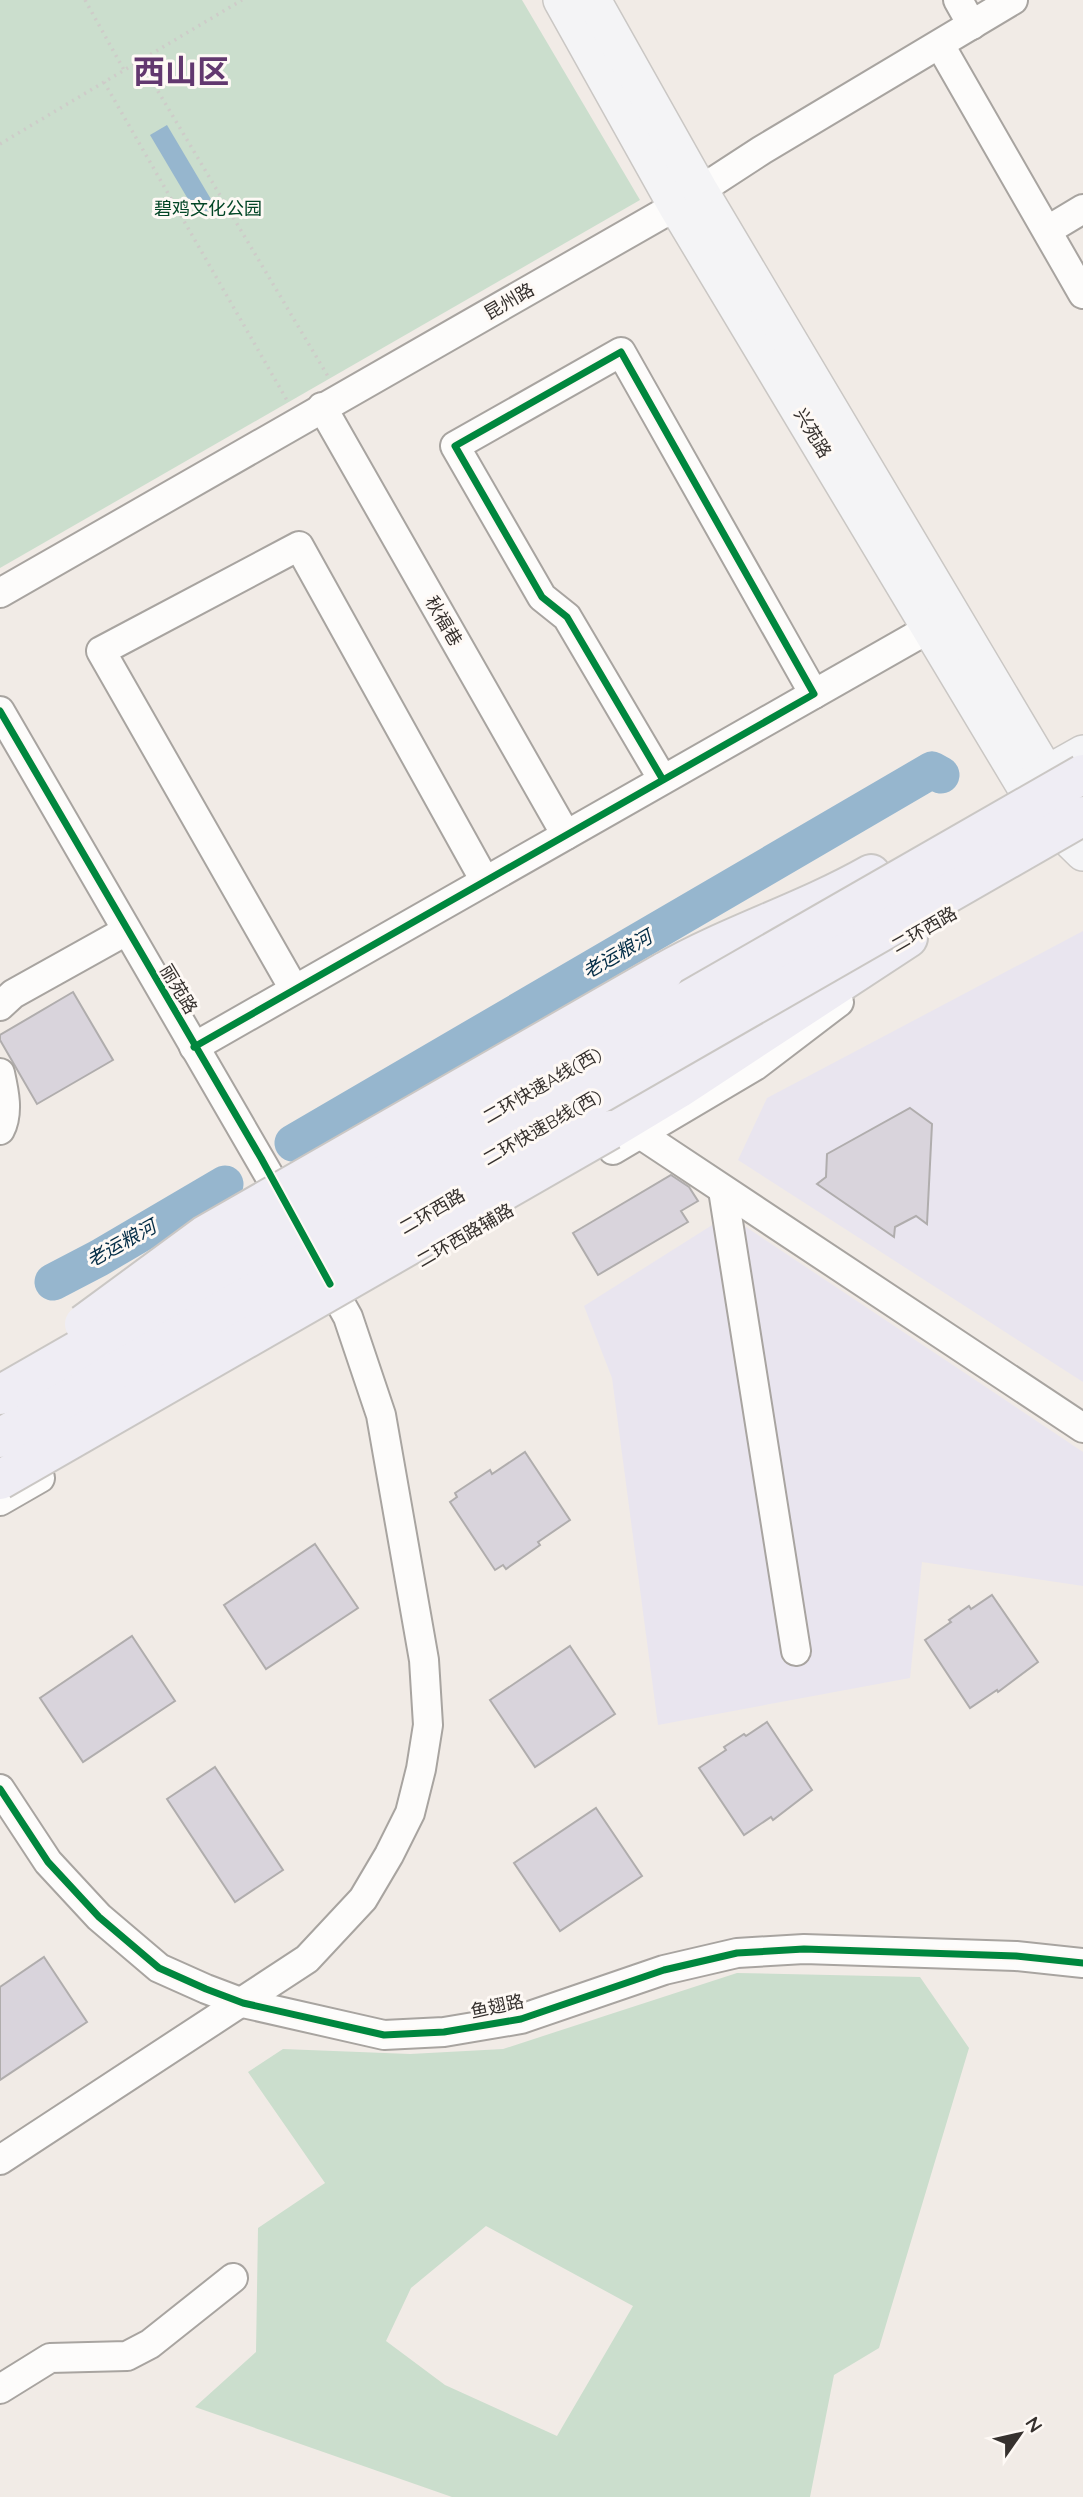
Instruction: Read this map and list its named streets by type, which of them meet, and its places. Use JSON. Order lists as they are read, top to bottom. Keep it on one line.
{"streets":{"highway":["二环快速A线(西)","二环快速B线(西)"],"main road":["兴苑路","二环西路"],"street":["昆州路","秋福巷","丽苑路","二环西路辅路","鱼翅路"]},"crossings":[["昆州路","兴苑路"],["昆州路","秋福巷"],["兴苑路","二环西路"],["兴苑路","二环快速A线(西)"],["兴苑路","二环快速B线(西)"],["二环西路","丽苑路"],["二环西路","二环快速B线(西)"],["二环西路","二环西路辅路"],["丽苑路","二环西路辅路"],["丽苑路","鱼翅路"]],"districts":["西山区"],"water":["老运粮河"],"parks":["碧鸡文化公园"],"north":"top right"}
